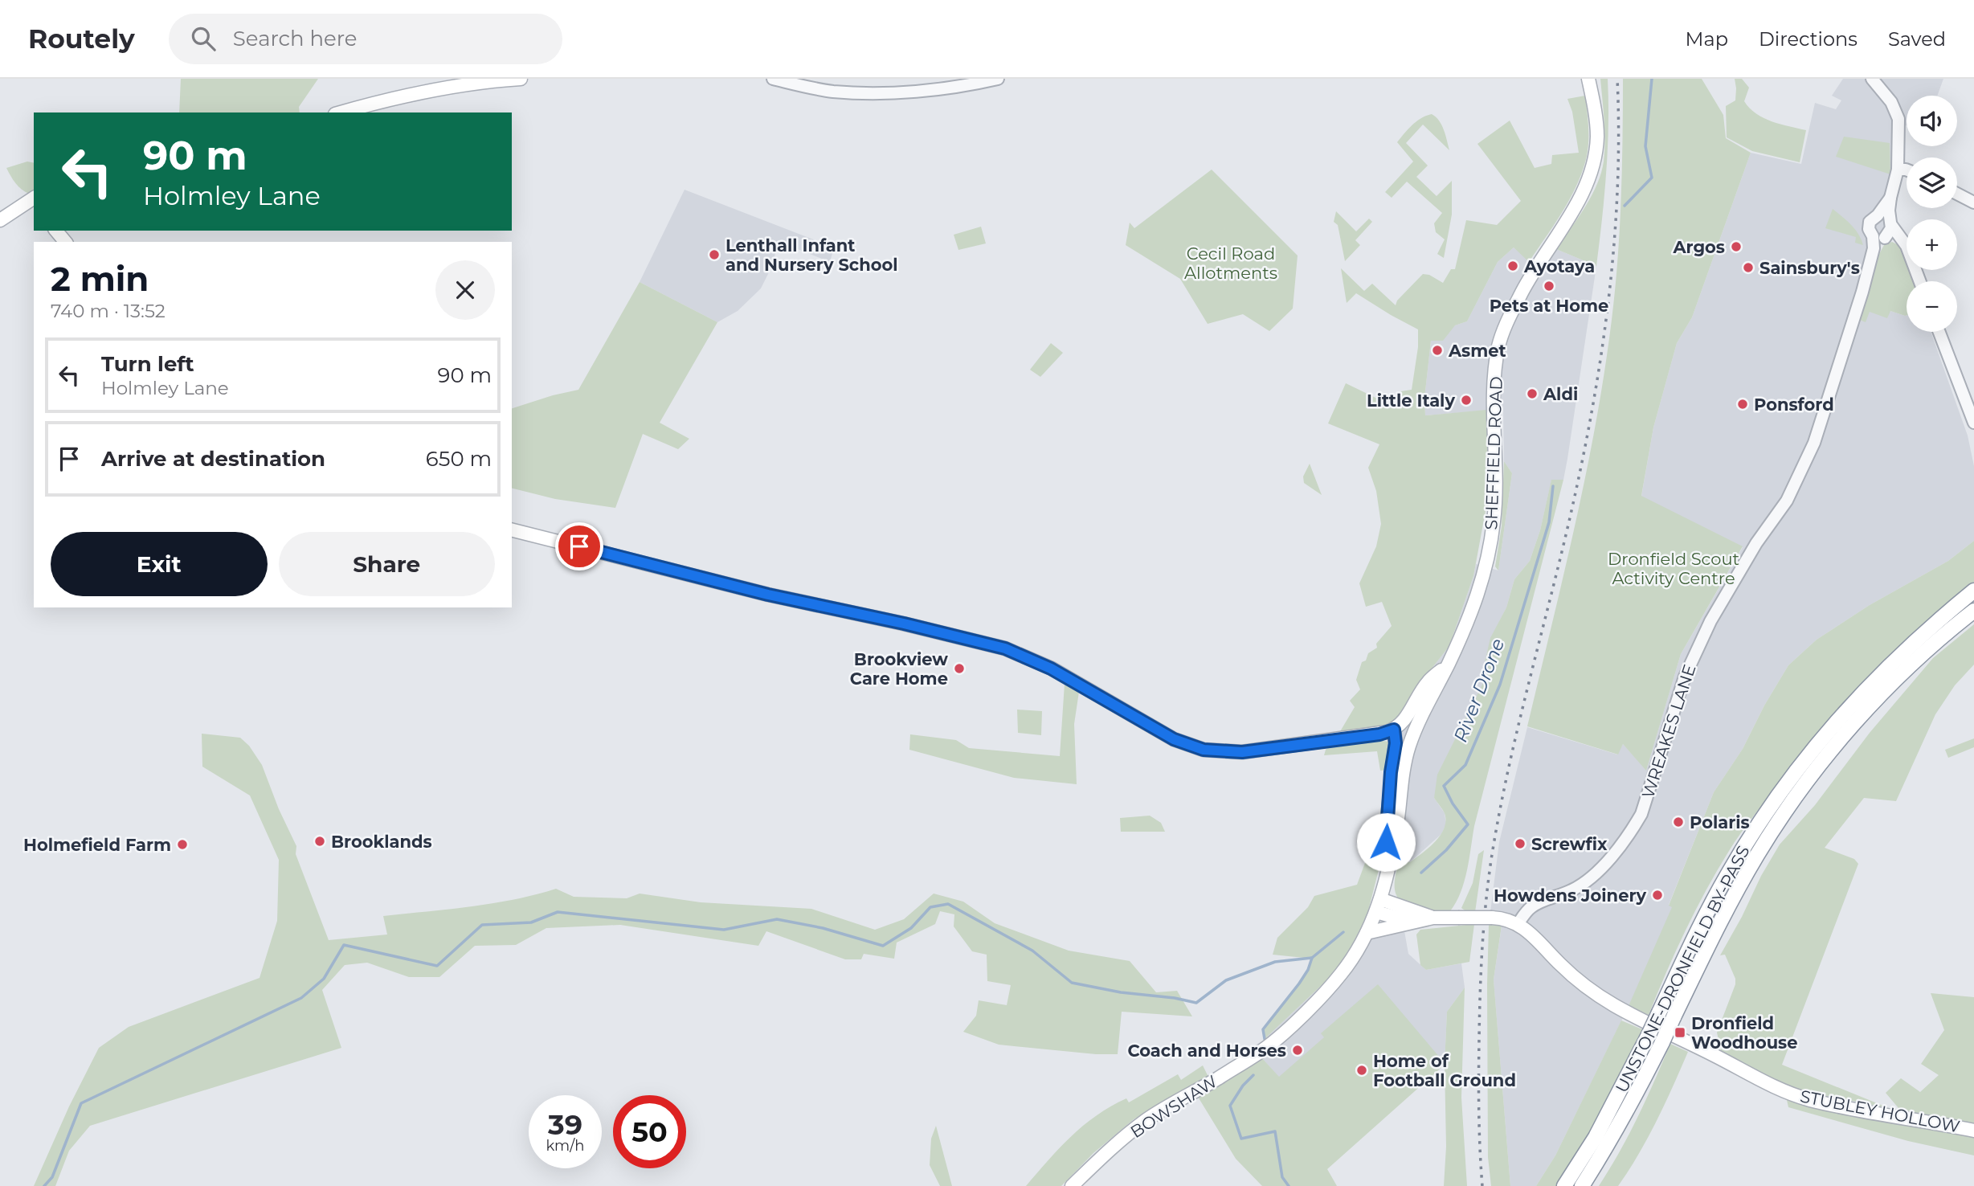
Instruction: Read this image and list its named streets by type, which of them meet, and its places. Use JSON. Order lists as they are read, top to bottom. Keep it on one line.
{"streets":{"highway":["UNSTONE-DRONFIELD BY-PASS"],"main road":["SHEFFIELD ROAD","BOWSHAW","STUBLEY HOLLOW"],"street":["WREAKES LANE"]},"crossings":[["SHEFFIELD ROAD","BOWSHAW"],["SHEFFIELD ROAD","STUBLEY HOLLOW"],["WREAKES LANE","STUBLEY HOLLOW"]],"water":["River Drone"],"parks":["Cecil Road Allotments","Dronfield Scout Activity Centre"],"places":{"other":["Argos","Lenthall Infant and Nursery School","Ayotaya","Sainsbury's","Pets at Home","Asmet","Aldi","Little Italy","Ponsford","Brookview Care Home","Polaris","Brooklands","Screwfix","Holmefield Farm","Howdens Joinery","Coach and Horses","Home of Football Ground"],"transit":["Dronfield Woodhouse"]},"page":{"header":"Routely","search":"Search here","nav":["Map","Directions","Saved"],"map_buttons":["+","−"],"turn":["90 m","Holmley Lane"],"heading":["2 min","740 m · 13:52"],"list":[{"name":"Turn left","note":"Holmley Lane","value":"90 m"},{"name":"Arrive at destination","value":"650 m"}],"buttons":["Exit","Share"],"speed":"39 km/h","limit":"50"}}
